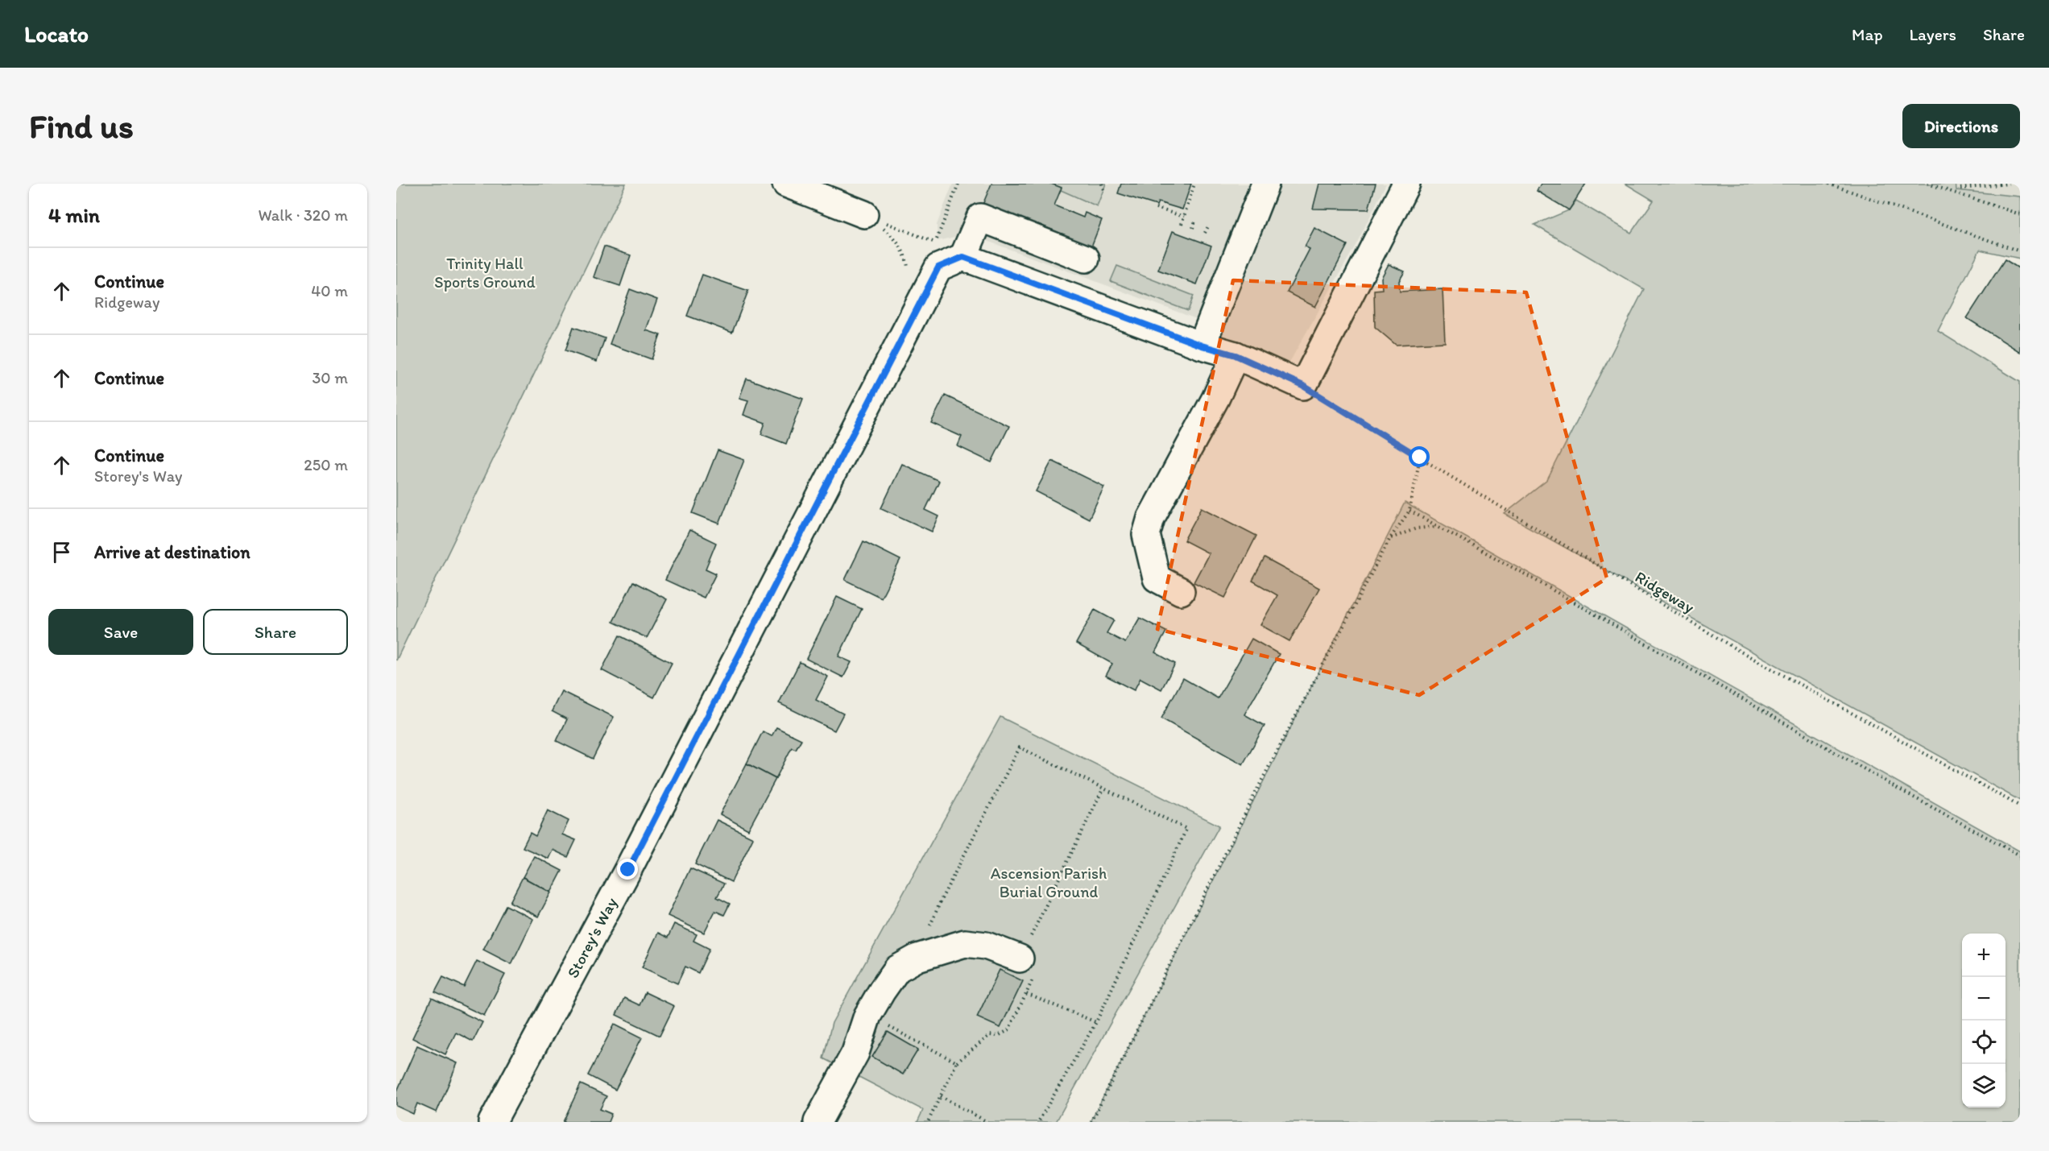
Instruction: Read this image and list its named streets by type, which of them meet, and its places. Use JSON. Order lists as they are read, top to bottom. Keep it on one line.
{"streets":{"street":["Storey's Way"],"path":["Ridgeway"]},"parks":["Trinity Hall Sports Ground","Ascension Parish Burial Ground"],"page":{"header":"Locato","nav":["Map","Layers","Share"],"buttons":["Directions",["Save","Share"]],"title":"Find us","heading":["4 min","Walk · 320 m"],"list":[["Continue","Ridgeway","40 m"],["Continue","30 m"],["Continue","Storey's Way","250 m"],"Arrive at destination"],"map_buttons":["+","−"]}}
